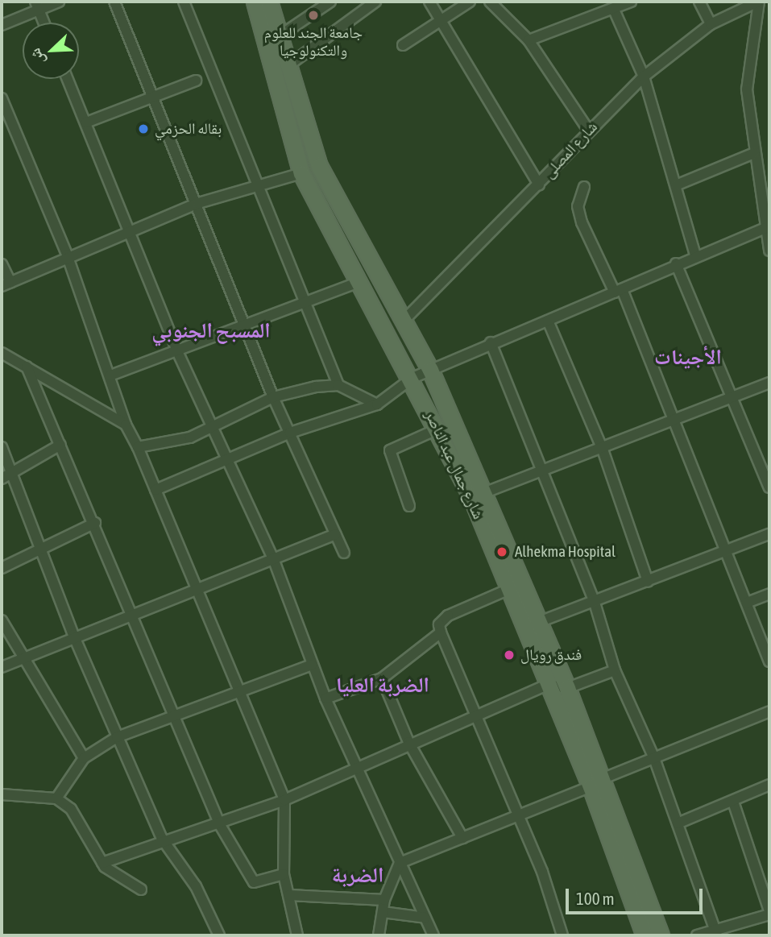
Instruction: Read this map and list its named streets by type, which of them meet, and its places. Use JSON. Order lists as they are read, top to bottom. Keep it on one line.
{"streets":{"main road":["شارع جمال عبد الناصر"],"street":["شارع المصلى"]},"crossings":[["شارع المصلى","شارع جمال عبد الناصر"]],"districts":["المسبح الجنوبي","الأجينات","الضربة العليا","الضربة"],"places":["جامعة الجند للعلوم والتكنولوجيا","بقاله الحزمي","Alhekma Hospital","فندق رويال"],"scale_bar":"100 m","north":"bottom left"}
